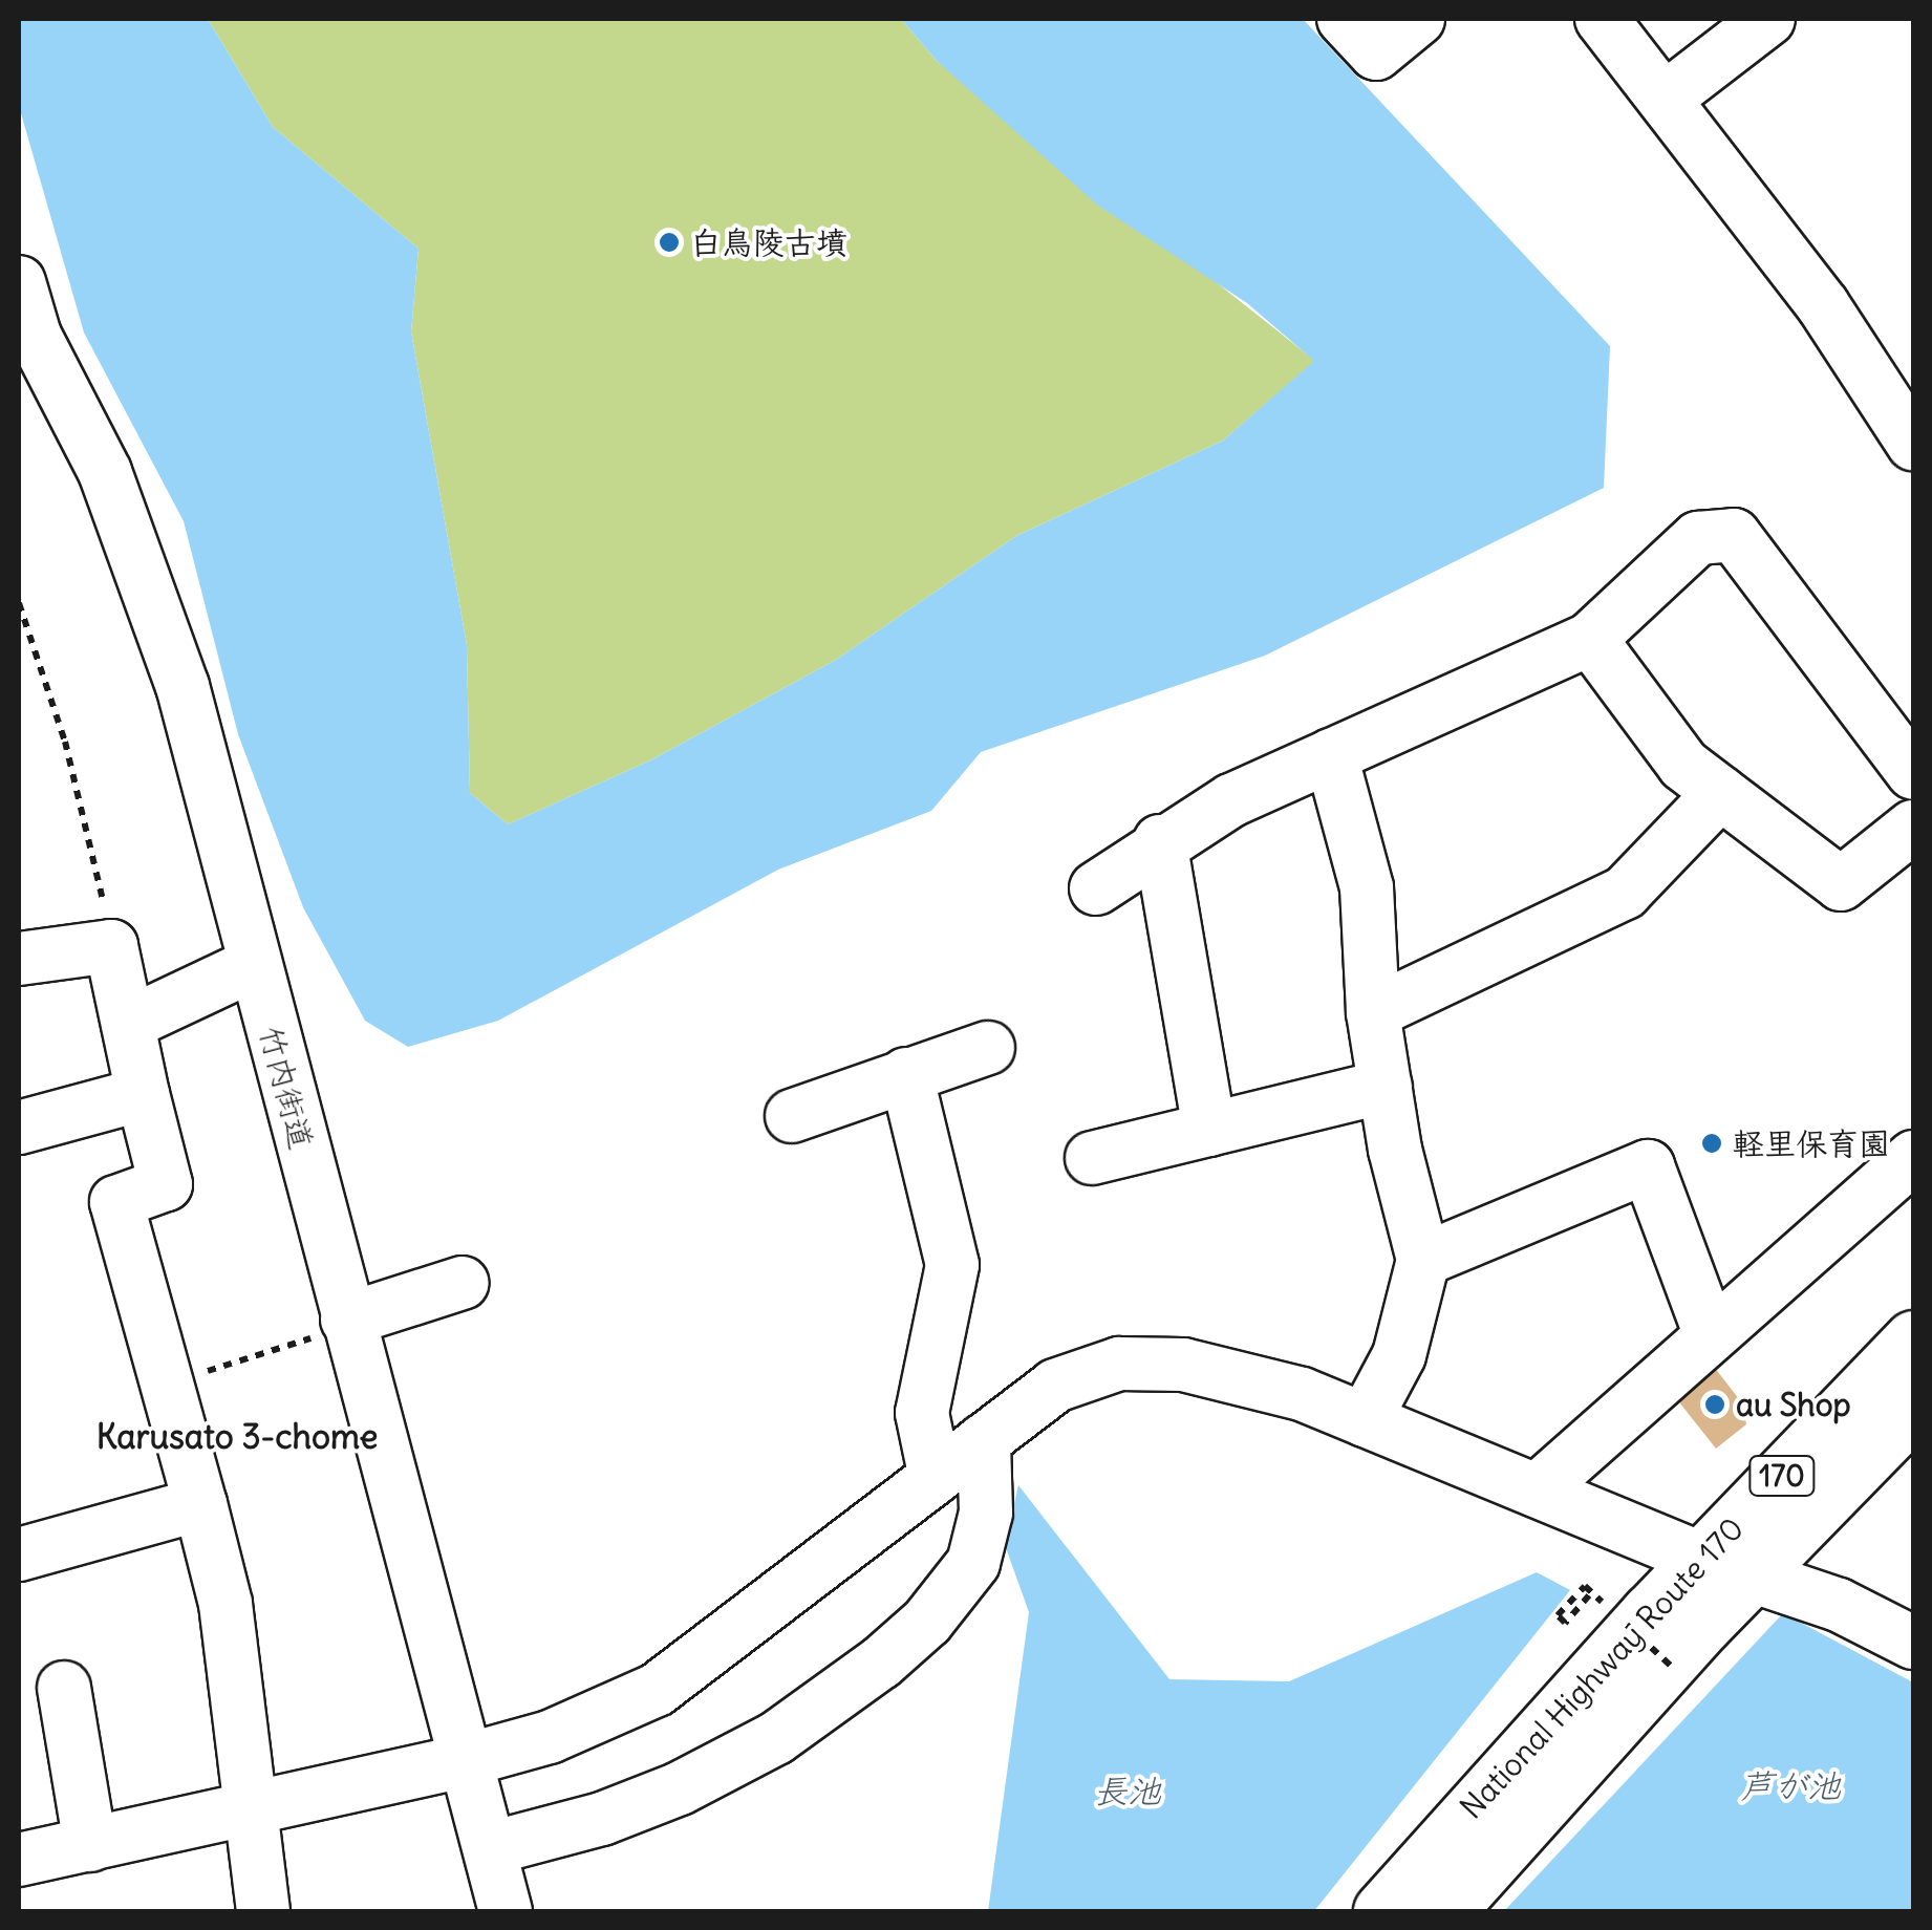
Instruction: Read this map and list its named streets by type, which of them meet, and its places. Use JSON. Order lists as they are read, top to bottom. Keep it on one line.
{"streets":{"highway":["170","National Highway Route 170"],"street":["竹内街道"]},"districts":["Karusato 3-chome"],"water":["芦が池","長池"],"places":["白鳥陵古墳","軽里保育園","au Shop"]}
